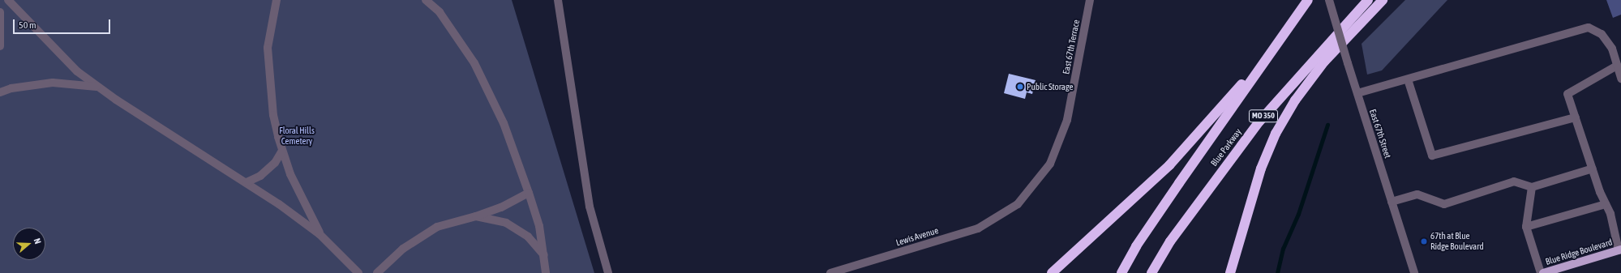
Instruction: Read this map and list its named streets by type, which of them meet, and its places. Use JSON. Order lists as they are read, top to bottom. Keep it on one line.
{"streets":{"highway":["MO 350","Blue Parkway"],"main road":["Blue Ridge Boulevard"],"street":["East 67th Terrace","East 67th Street","Lewis Avenue"]},"crossings":[["East 67th Terrace","Lewis Avenue"]],"parks":["Floral Hills Cemetery"],"places":["Public Storage","67th at Blue Ridge Boulevard"],"scale_bar":"50 m","north":"right"}
